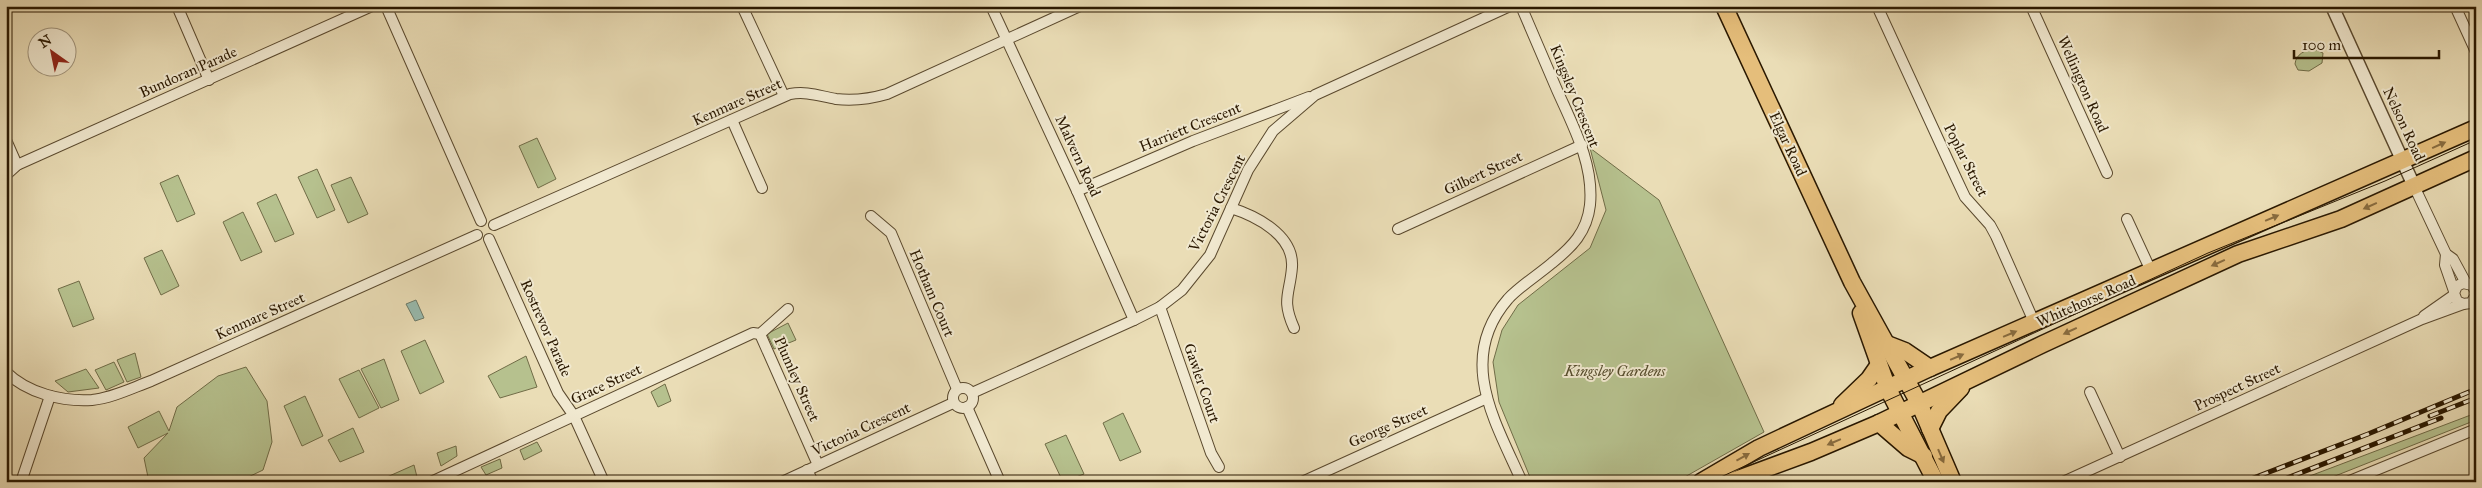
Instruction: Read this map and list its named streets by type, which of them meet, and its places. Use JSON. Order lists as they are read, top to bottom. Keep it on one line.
{"streets":{"main road":["Elgar Road","Whitehorse Road"],"street":["Bundoran Parade","Wellington Road","Kingsley Crescent","Kenmare Street","Nelson Road","Harriett Crescent","Malvern Road","Poplar Street","Gilbert Street","Victoria Crescent","Hotham Court","Rostrevor Parade","Plumley Street","Gawler Court","Grace Street","Prospect Street","George Street"]},"crossings":[["Kingsley Crescent","Gilbert Street"],["Kingsley Crescent","George Street"],["Kenmare Street","Malvern Road"],["Kenmare Street","Rostrevor Parade"],["Nelson Road","Whitehorse Road"],["Nelson Road","Prospect Street"],["Harriett Crescent","Malvern Road"],["Harriett Crescent","Victoria Crescent"],["Elgar Road","Whitehorse Road"],["Malvern Road","Victoria Crescent"],["Poplar Street","Whitehorse Road"],["Victoria Crescent","Hotham Court"],["Victoria Crescent","Plumley Street"],["Victoria Crescent","Gawler Court"],["Rostrevor Parade","Grace Street"],["Plumley Street","Grace Street"]],"parks":["Kingsley Gardens"],"scale_bar":"100 m","north":"top left"}
